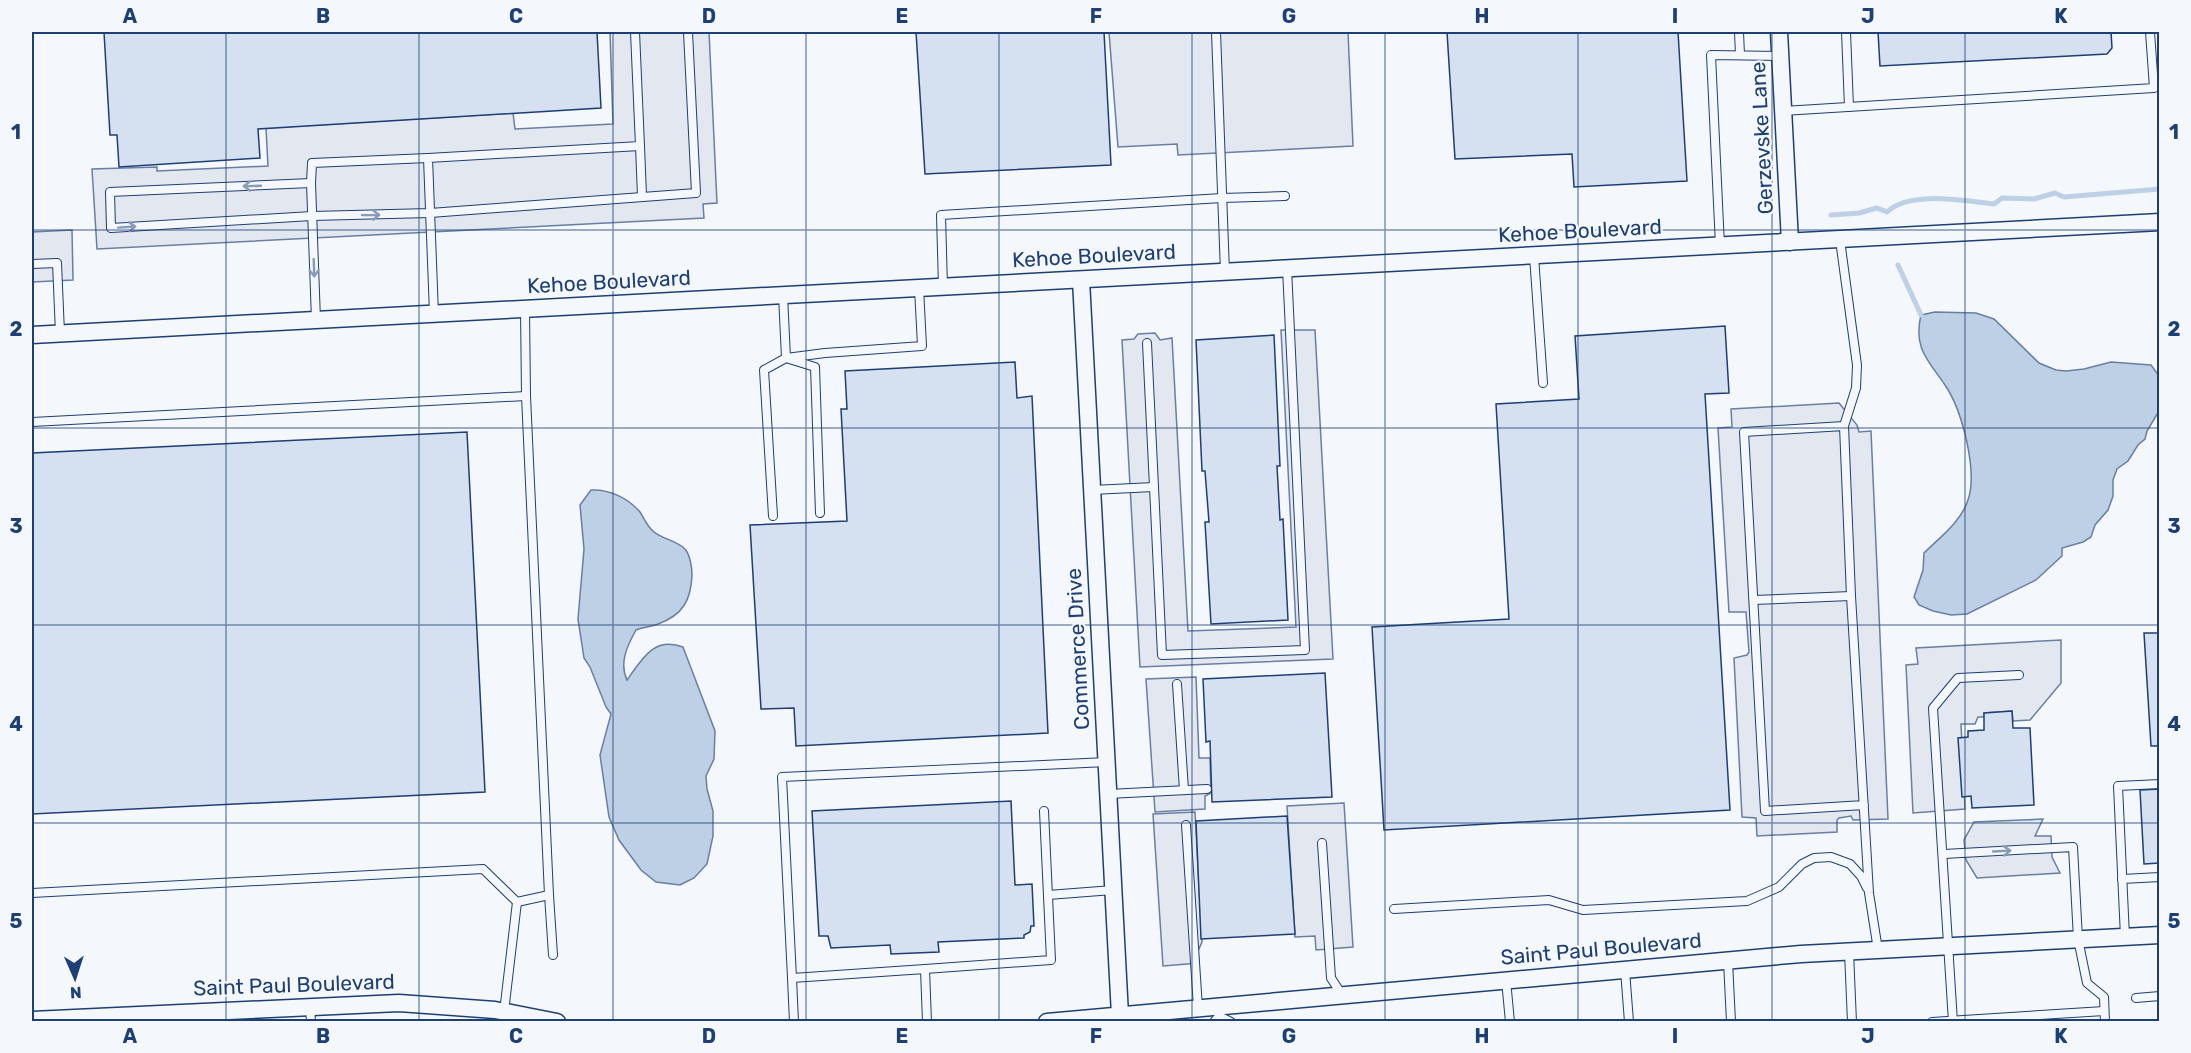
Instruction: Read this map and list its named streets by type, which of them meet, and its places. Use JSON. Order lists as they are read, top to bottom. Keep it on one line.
{"streets":{"street":["Gerzevske Lane","Kehoe Boulevard","Commerce Drive","Saint Paul Boulevard"]},"crossings":[["Gerzevske Lane","Kehoe Boulevard"],["Kehoe Boulevard","Commerce Drive"],["Commerce Drive","Saint Paul Boulevard"]],"north":"bottom","grid":{"columns":["A","B","C","D","E","F","G","H","I","J","K"],"rows":["1","2","3","4","5"]}}
